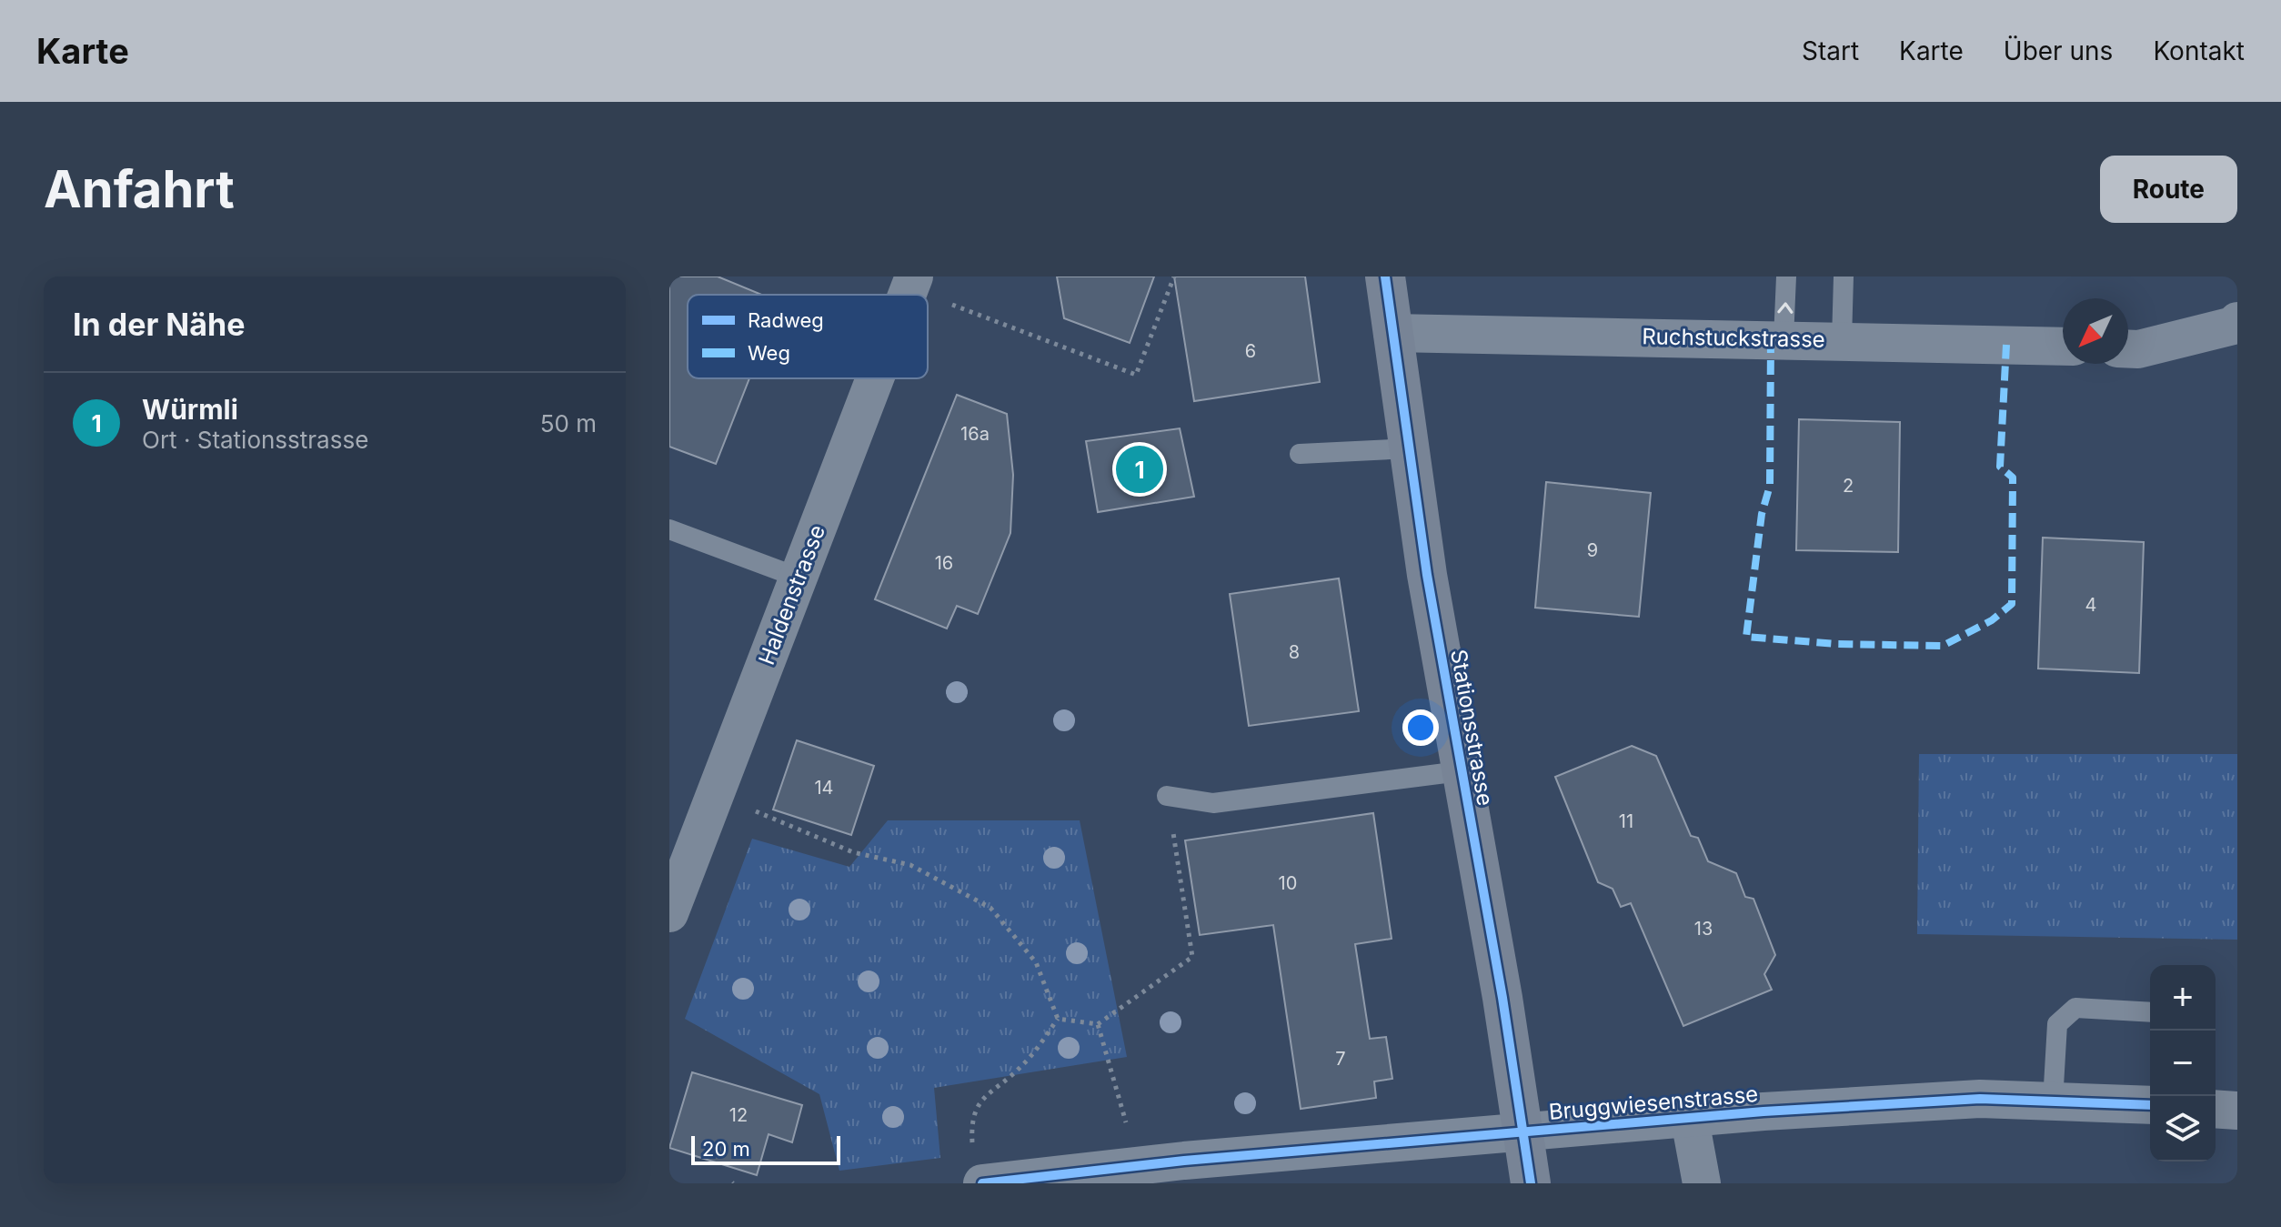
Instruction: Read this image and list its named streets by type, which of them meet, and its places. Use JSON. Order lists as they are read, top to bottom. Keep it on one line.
{"streets":{"street":["Ruchstuckstrasse","Haldenstrasse","Stationsstrasse","Bruggwiesenstrasse"]},"crossings":[["Ruchstuckstrasse","Stationsstrasse"],["Stationsstrasse","Bruggwiesenstrasse"]],"house_numbers":["6","16a","2","9","16","4","8","14","11","10","13","7","12"],"legend":["Radweg","Weg"],"scale_bar":"20 m","north":"bottom left","page":{"header":"Karte","nav":["Start","Karte","Über uns","Kontakt"],"buttons":"Route","title":"Anfahrt","heading":"In der Nähe","list":[{"mark":"1","name":"Würmli","note":"Ort · Stationsstrasse","value":"50 m"}],"pins":"1","map_buttons":["+","−"],"scale":"20 m"}}
